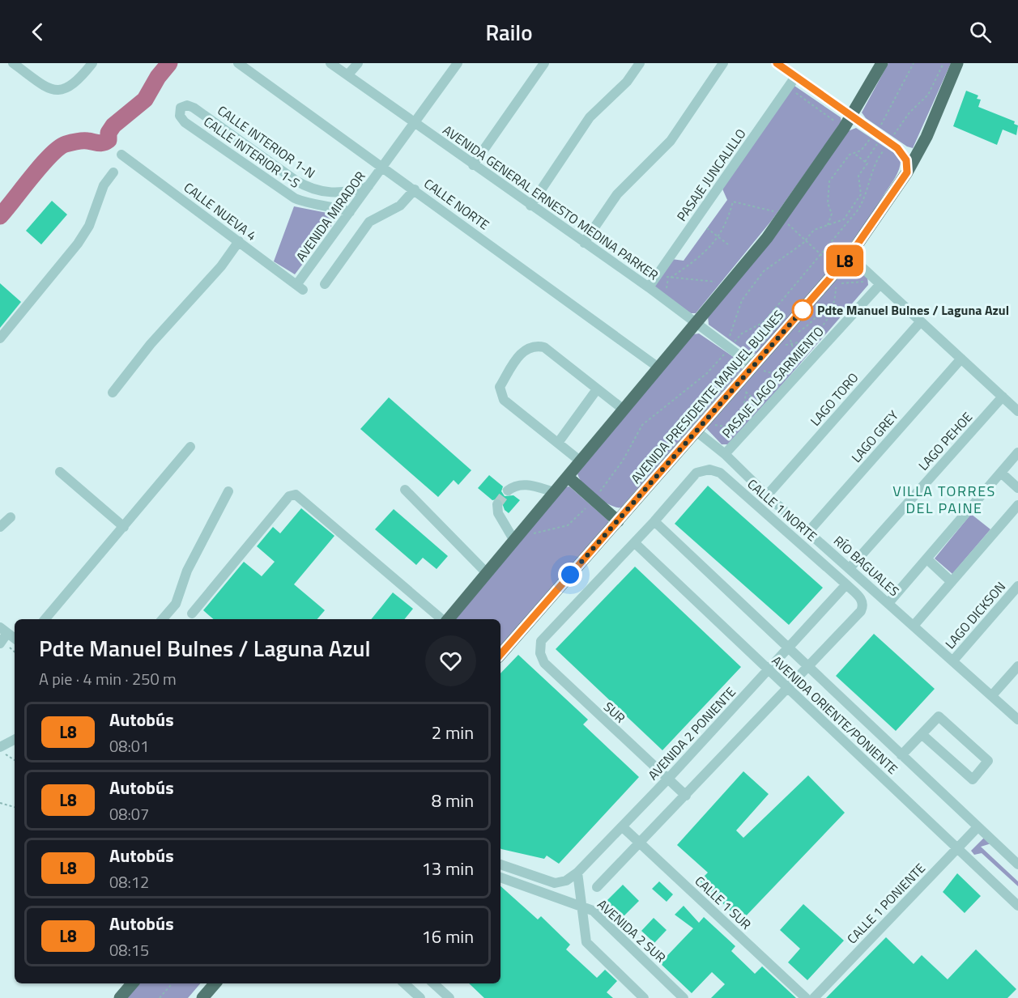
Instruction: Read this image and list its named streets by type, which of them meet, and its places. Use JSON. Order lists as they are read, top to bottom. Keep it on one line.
{"streets":{"main road":["AVENIDA PRESIDENTE MANUEL BULNES"],"street":["CALLE INTERIOR 1-N","CALLE INTERIOR 1-S","PASAJE JUNCALILLO","AVENIDA GENERAL ERNESTO MEDINA PARKER","CALLE NORTE","CALLE NUEVA 4","AVENIDA MIRADOR","PASAJE LAGO SARMIENTO","LAGO TORO","LAGO GREY","LAGO PEHOE","CALLE 1 NORTE","RÍO BAGUALES","LAGO DICKSON","SUR","AVENIDA ORIENTE/PONIENTE","AVENIDA 2 PONIENTE","CALLE 1 SUR","CALLE 1 PONIENTE","AVENIDA 2 SUR"]},"crossings":[["CALLE INTERIOR 1-N","CALLE INTERIOR 1-S"],["CALLE INTERIOR 1-N","AVENIDA MIRADOR"],["CALLE INTERIOR 1-S","AVENIDA MIRADOR"],["PASAJE JUNCALILLO","AVENIDA GENERAL ERNESTO MEDINA PARKER"],["AVENIDA GENERAL ERNESTO MEDINA PARKER","AVENIDA MIRADOR"],["AVENIDA GENERAL ERNESTO MEDINA PARKER","AVENIDA PRESIDENTE MANUEL BULNES"],["CALLE NORTE","AVENIDA MIRADOR"],["CALLE NUEVA 4","AVENIDA MIRADOR"],["PASAJE LAGO SARMIENTO","RÍO BAGUALES"],["AVENIDA PRESIDENTE MANUEL BULNES","RÍO BAGUALES"],["LAGO TORO","RÍO BAGUALES"],["LAGO GREY","RÍO BAGUALES"],["LAGO PEHOE","RÍO BAGUALES"],["CALLE 1 NORTE","AVENIDA ORIENTE/PONIENTE"],["CALLE 1 NORTE","AVENIDA 2 PONIENTE"],["RÍO BAGUALES","LAGO DICKSON"],["SUR","AVENIDA ORIENTE/PONIENTE"],["SUR","AVENIDA 2 PONIENTE"],["AVENIDA ORIENTE/PONIENTE","AVENIDA 2 PONIENTE"],["AVENIDA ORIENTE/PONIENTE","CALLE 1 PONIENTE"],["AVENIDA 2 PONIENTE","CALLE 1 SUR"]],"districts":["VILLA TORRES DEL PAINE"],"places":["Pdte Manuel Bulnes / Laguna Azul"],"lines":["bus line L8"],"page":{"header":"Railo","on_map":"L8","heading":["Pdte Manuel Bulnes / Laguna Azul","A pie · 4 min · 250 m"],"list":[{"mark":"L8","name":"Autobús","note":"08:01","value":"2 min"},{"mark":"L8","name":"Autobús","note":"08:07","value":"8 min"},{"mark":"L8","name":"Autobús","note":"08:12","value":"13 min"},{"mark":"L8","name":"Autobús","note":"08:15","value":"16 min"}]}}
